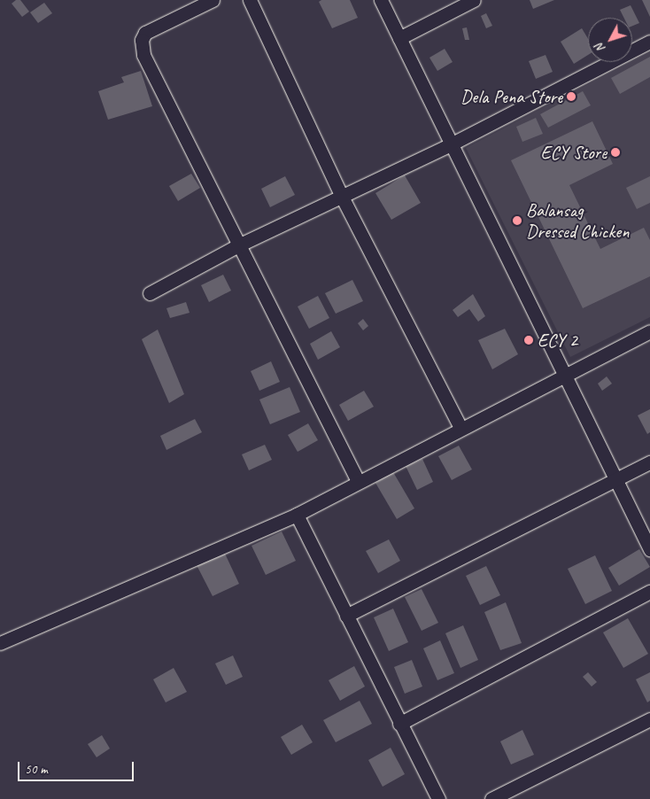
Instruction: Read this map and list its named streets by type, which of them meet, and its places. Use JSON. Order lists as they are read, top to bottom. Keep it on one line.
{"places":["Dela Pena Store","ECY Store","Balansag Dressed Chicken","ECY 2"],"scale_bar":"50 m","north":"bottom left"}
